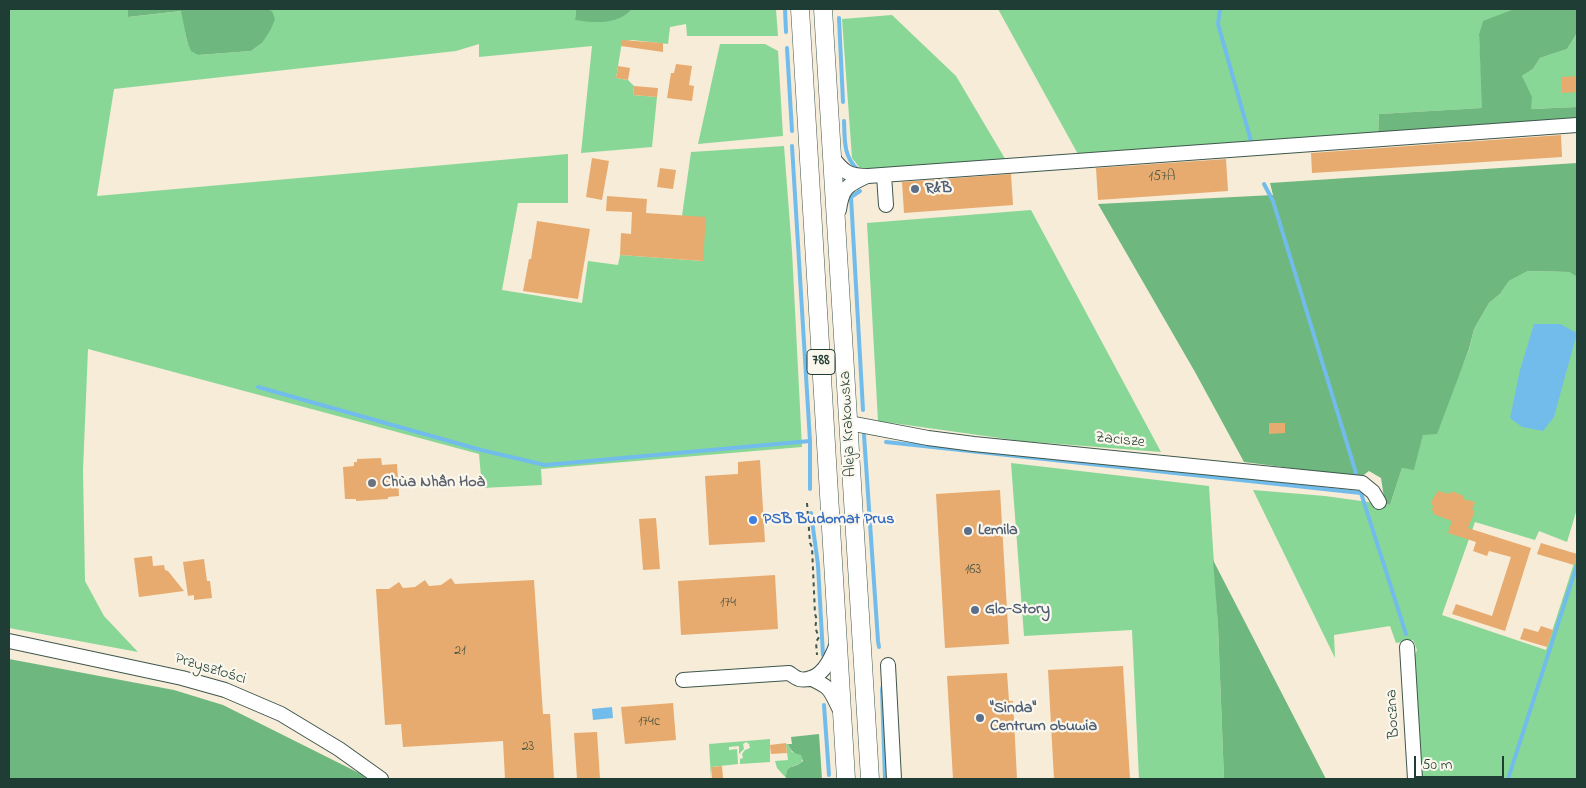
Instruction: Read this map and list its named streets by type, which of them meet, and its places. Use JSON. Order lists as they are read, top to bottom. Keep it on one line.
{"streets":{"main road":["788","Aleja Krakowska"],"street":["Zacisze","Przyszłości","Boczna"]},"crossings":[["Aleja Krakowska","Zacisze"]],"places":["R&B","Chùa Nhân Hoà","PSB Budomat Prus","Lemila","Glo-Story","\"Sinda\" Centrum obuwia"],"house_numbers":["157A","163","174","21","174c","23"],"scale_bar":"50 m"}
